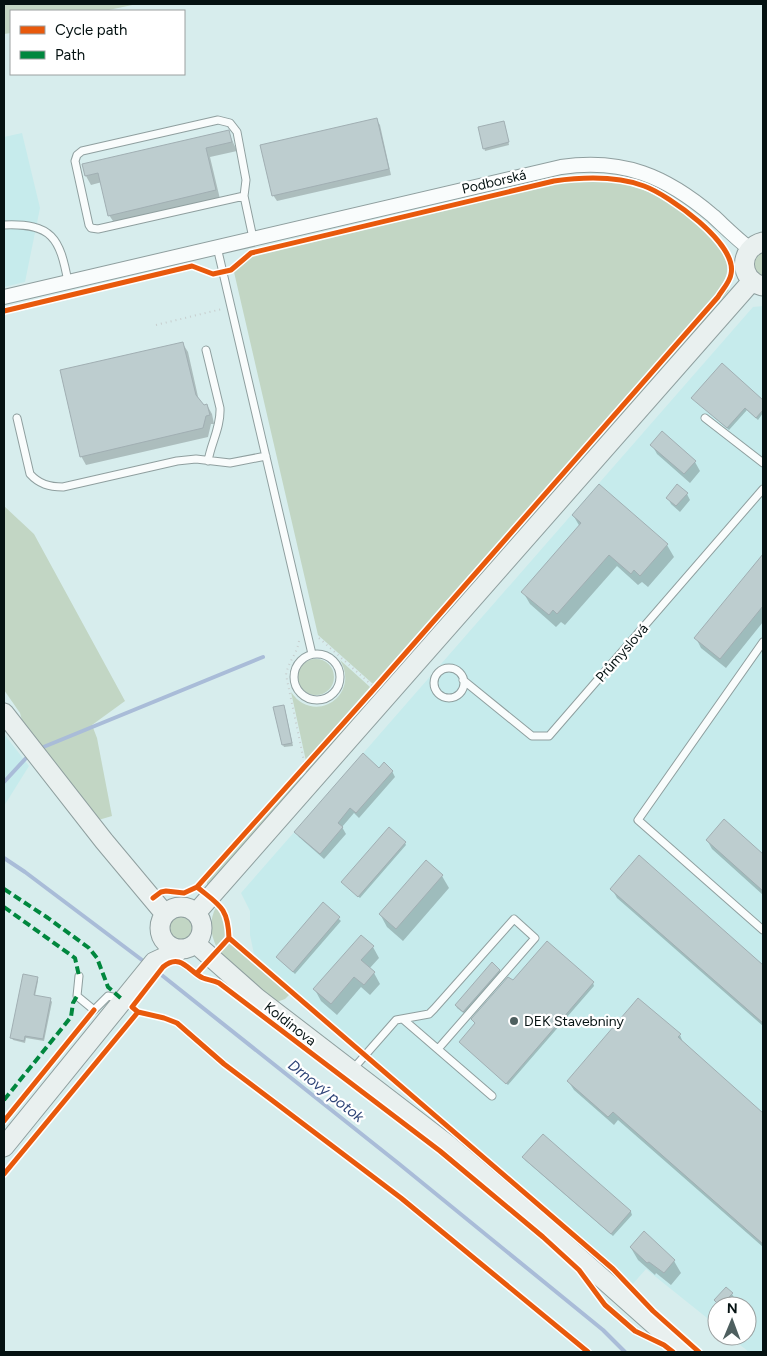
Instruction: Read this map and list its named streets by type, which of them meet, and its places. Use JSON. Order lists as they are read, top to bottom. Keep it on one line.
{"streets":{"main road":["Koldinova"],"street":["Podborská"],"lane":["Průmyslová"]},"water":["Drnový potok"],"places":["DEK Stavebniny"],"legend":["Cycle path","Path"],"north":"top"}
